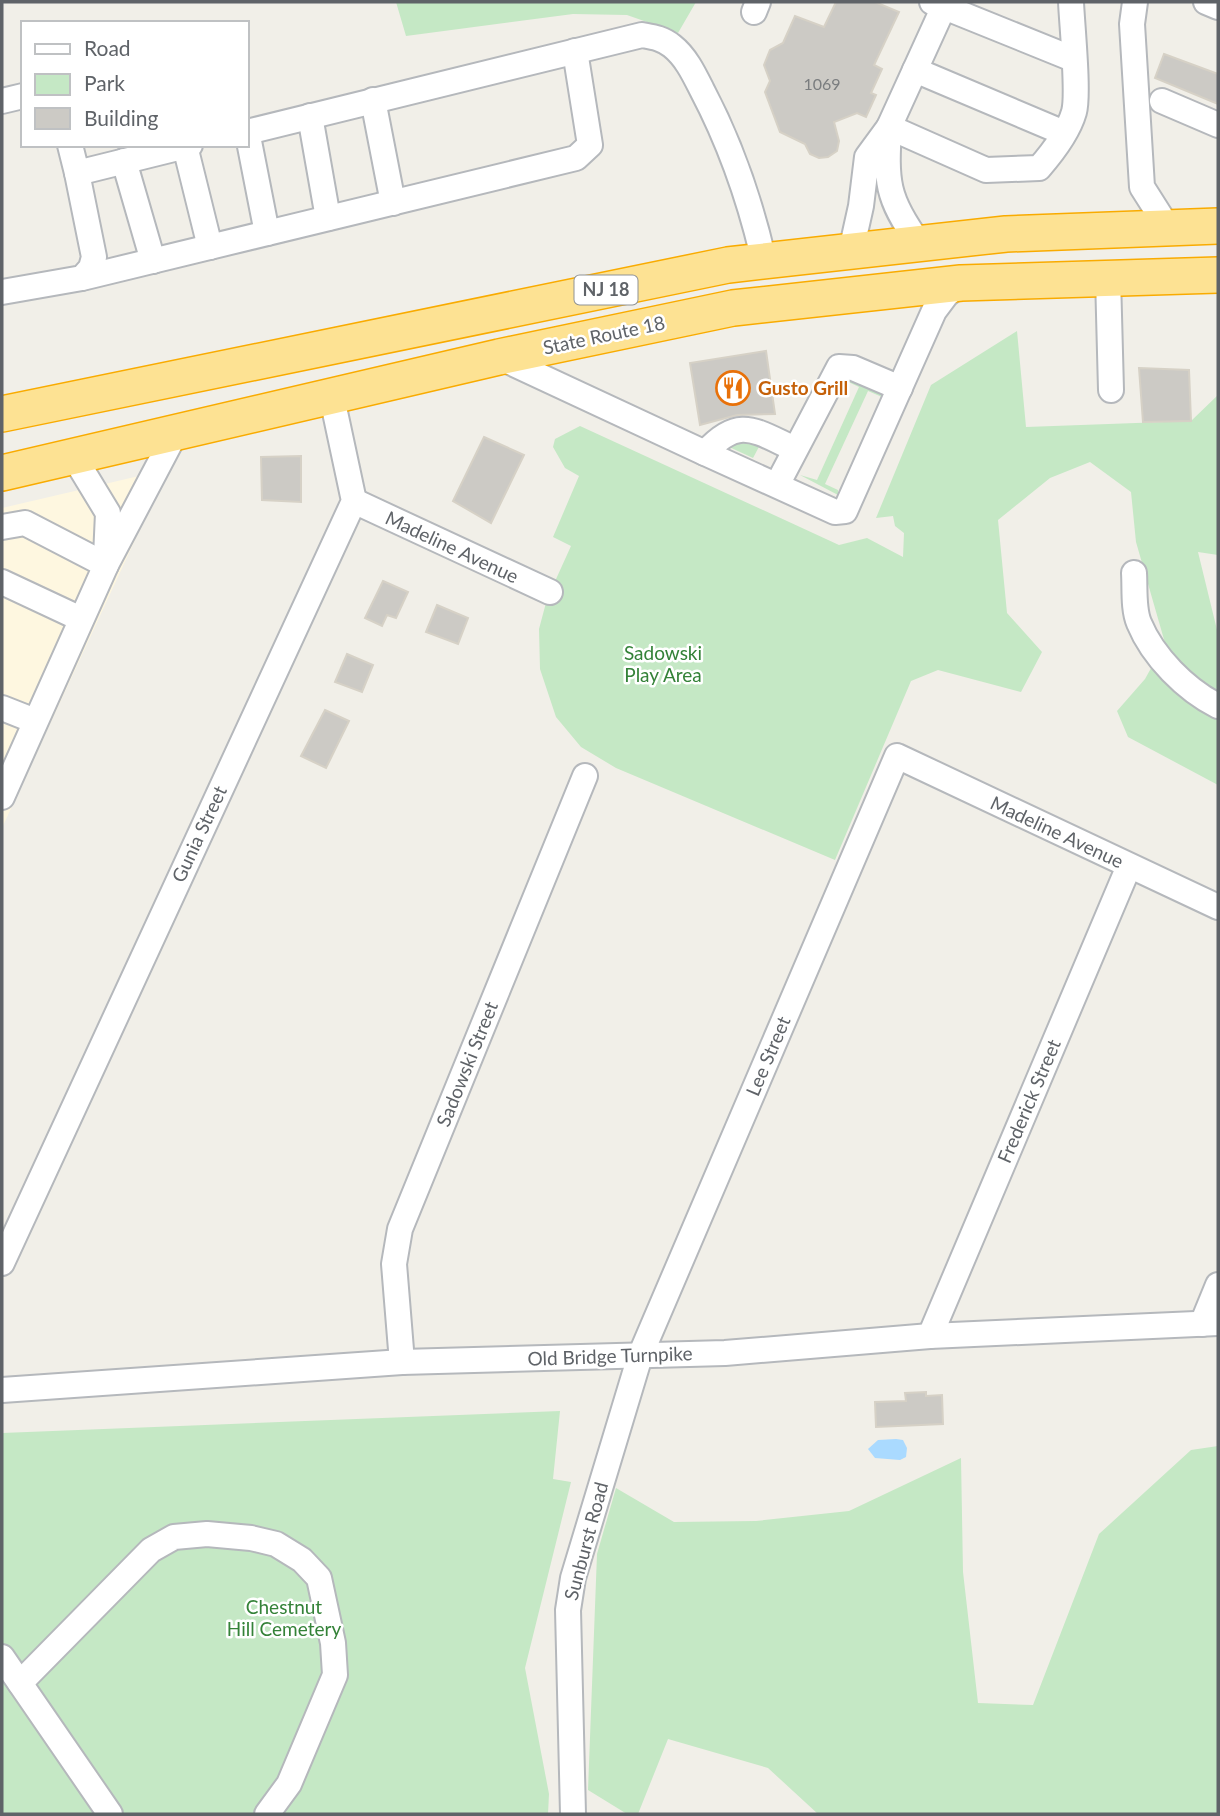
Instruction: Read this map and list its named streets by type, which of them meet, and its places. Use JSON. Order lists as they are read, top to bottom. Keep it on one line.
{"streets":{"highway":["NJ 18","State Route 18"],"street":["Madeline Avenue","Gunia Street","Lee Street","Sadowski Street","Frederick Street","Old Bridge Turnpike","Sunburst Road"]},"crossings":[["Madeline Avenue","Gunia Street"],["Madeline Avenue","Lee Street"],["Madeline Avenue","Frederick Street"],["Lee Street","Old Bridge Turnpike"],["Lee Street","Sunburst Road"],["Sadowski Street","Old Bridge Turnpike"],["Frederick Street","Old Bridge Turnpike"],["Old Bridge Turnpike","Sunburst Road"]],"parks":["Sadowski Play Area","Chestnut Hill Cemetery"],"places":{"restaurant":["Gusto Grill"]},"house_numbers":["1069"],"legend":["Road","Park","Building"]}
